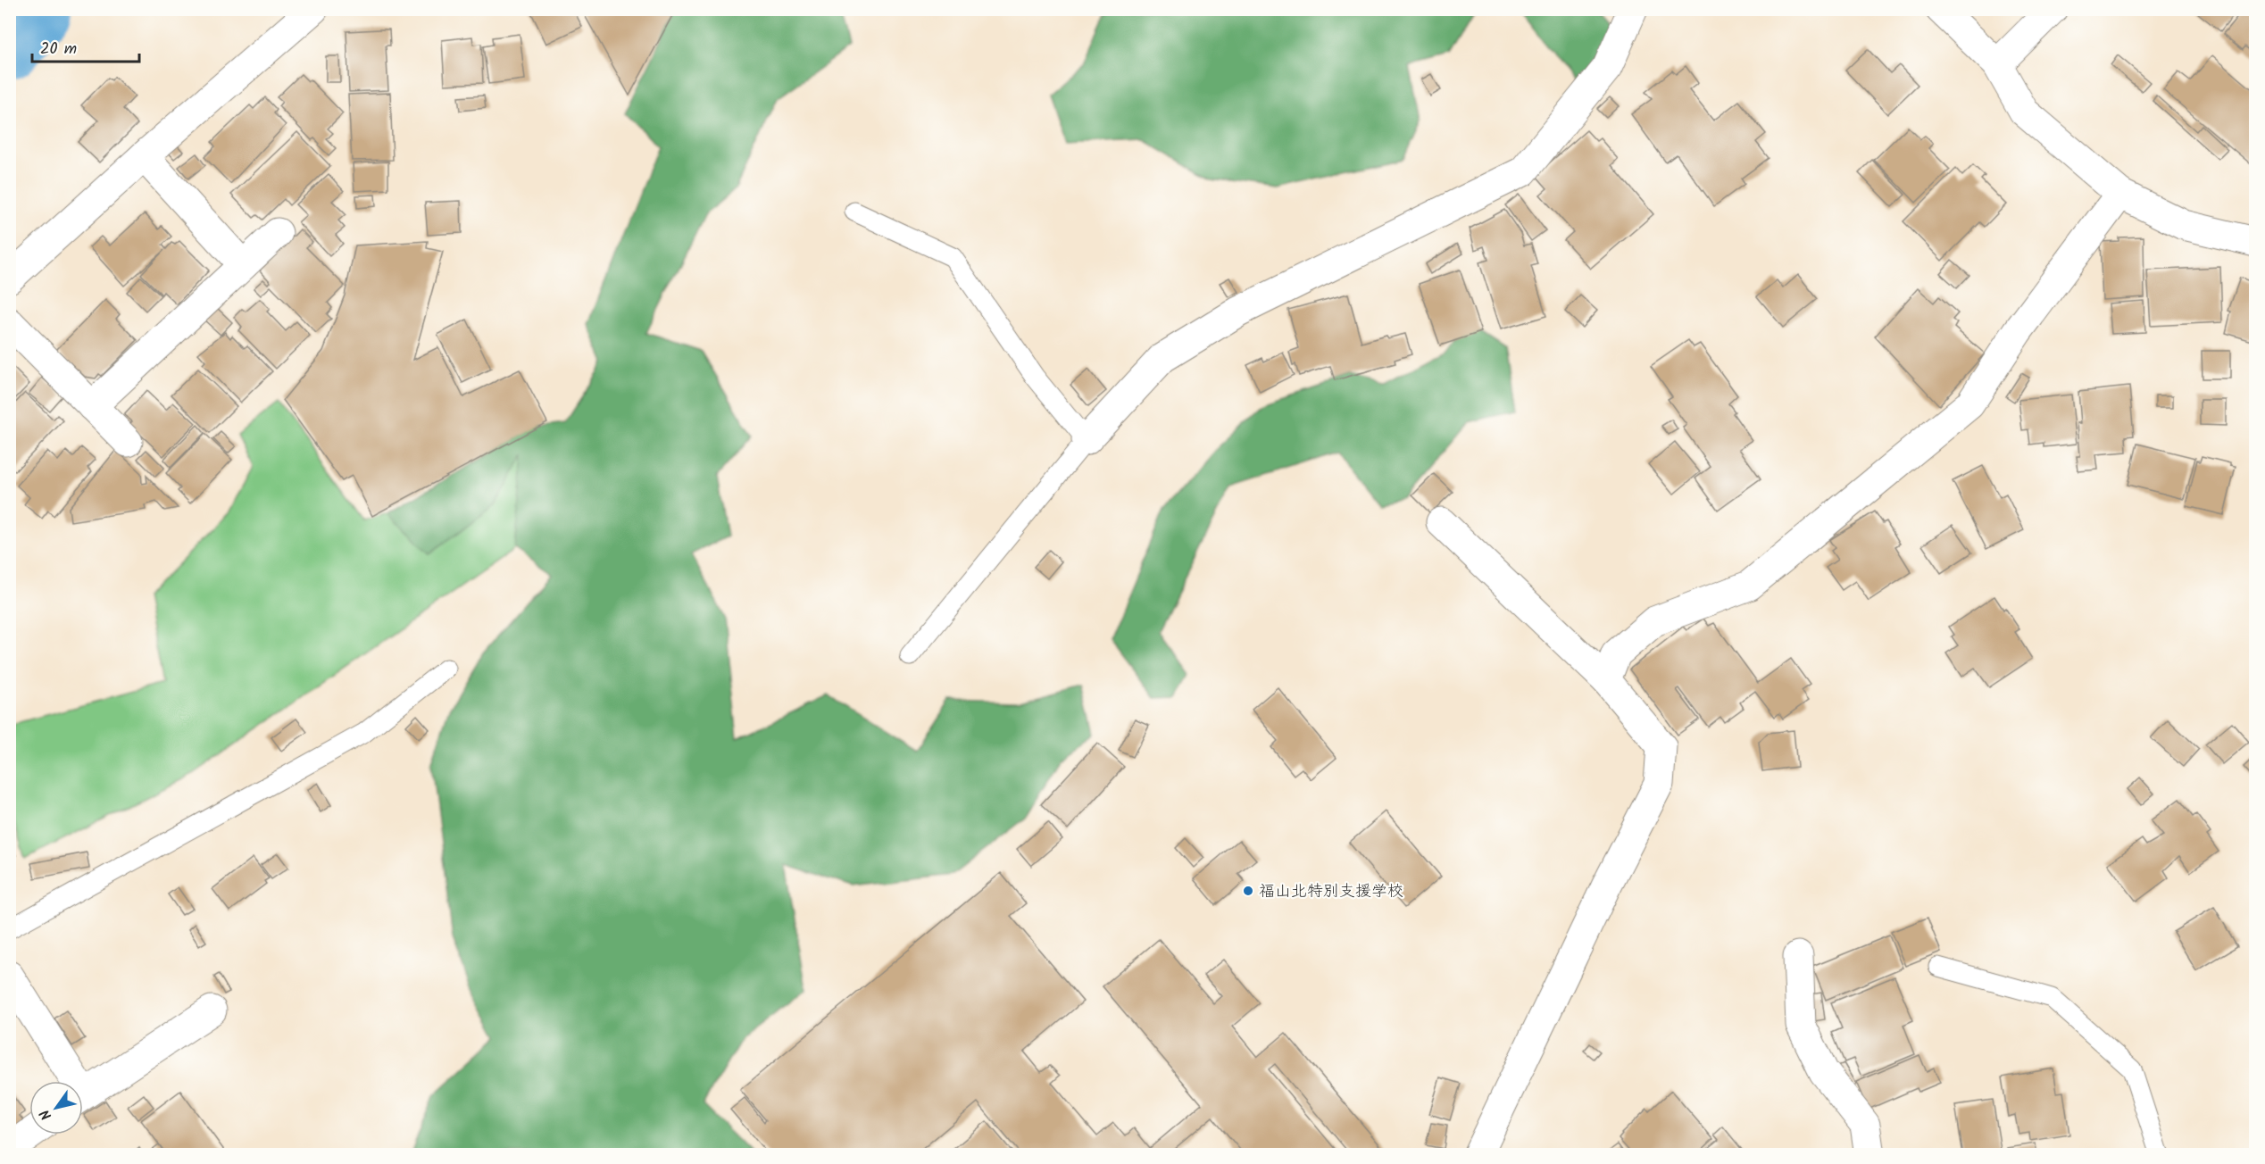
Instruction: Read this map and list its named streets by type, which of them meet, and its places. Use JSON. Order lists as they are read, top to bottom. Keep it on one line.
{"places":["福山北特別支援学校"],"scale_bar":"20 m","north":"bottom left"}
